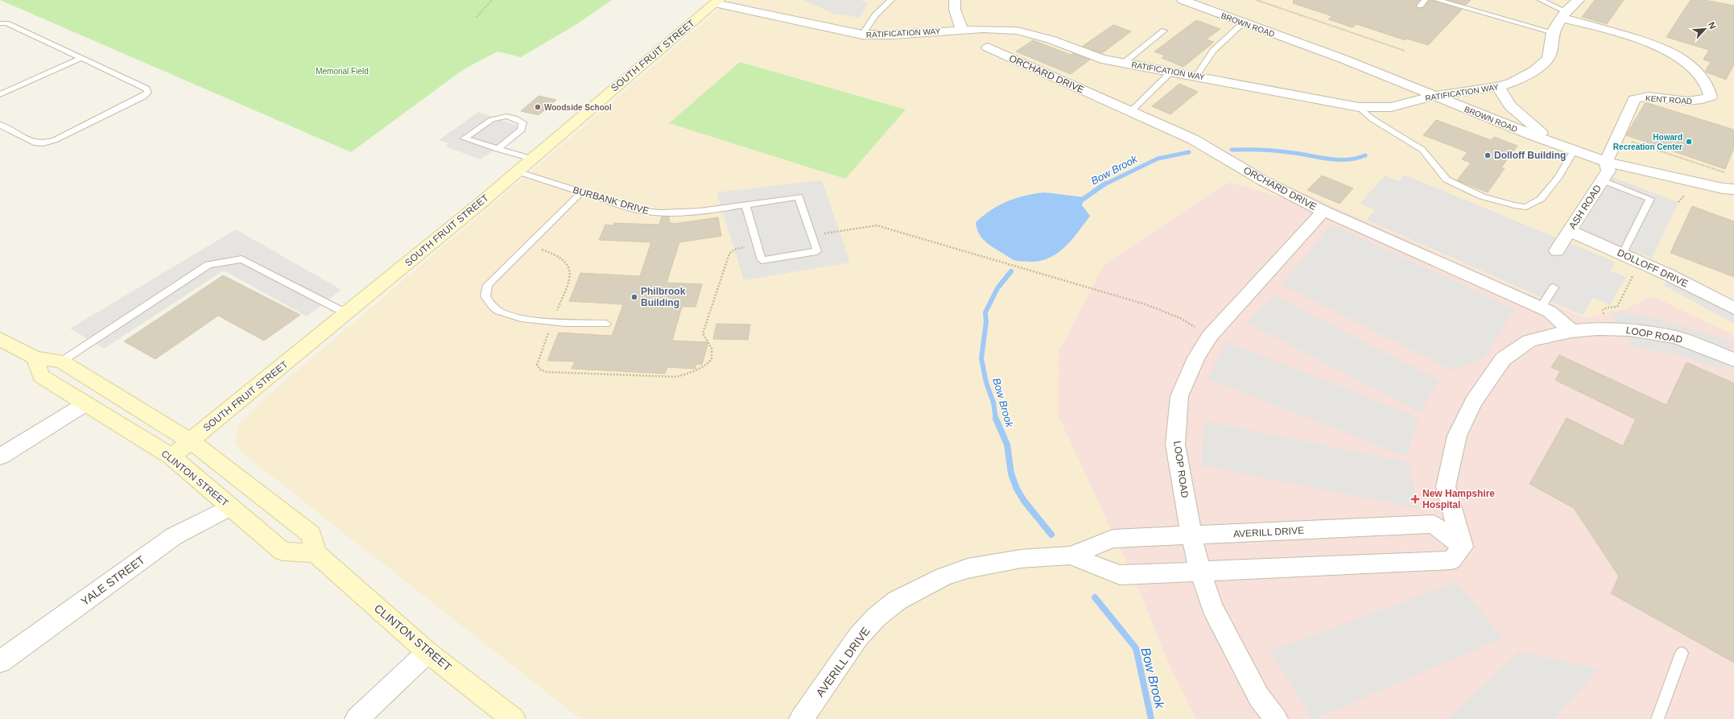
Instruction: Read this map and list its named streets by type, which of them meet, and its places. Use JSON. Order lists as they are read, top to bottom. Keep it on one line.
{"streets":{"main road":["SOUTH FRUIT STREET","CLINTON STREET"],"street":["BROWN ROAD","RATIFICATION WAY","ORCHARD DRIVE","KENT ROAD","ASH ROAD","DOLLOFF DRIVE","LOOP ROAD","AVERILL DRIVE","YALE STREET"],"lane":["BURBANK DRIVE"]},"crossings":[["BROWN ROAD","RATIFICATION WAY"],["BROWN ROAD","KENT ROAD"],["BROWN ROAD","ASH ROAD"],["RATIFICATION WAY","SOUTH FRUIT STREET"],["RATIFICATION WAY","KENT ROAD"],["SOUTH FRUIT STREET","BURBANK DRIVE"],["SOUTH FRUIT STREET","CLINTON STREET"],["ORCHARD DRIVE","LOOP ROAD"],["KENT ROAD","ASH ROAD"],["ASH ROAD","DOLLOFF DRIVE"],["LOOP ROAD","AVERILL DRIVE"],["CLINTON STREET","YALE STREET"]],"water":["Bow Brook"],"parks":["Memorial Field"],"places":{"other":["Woodside School","Howard Recreation Center","Dolloff Building","Philbrook Building"],"health":["New Hampshire Hospital"]},"north":"top right"}
